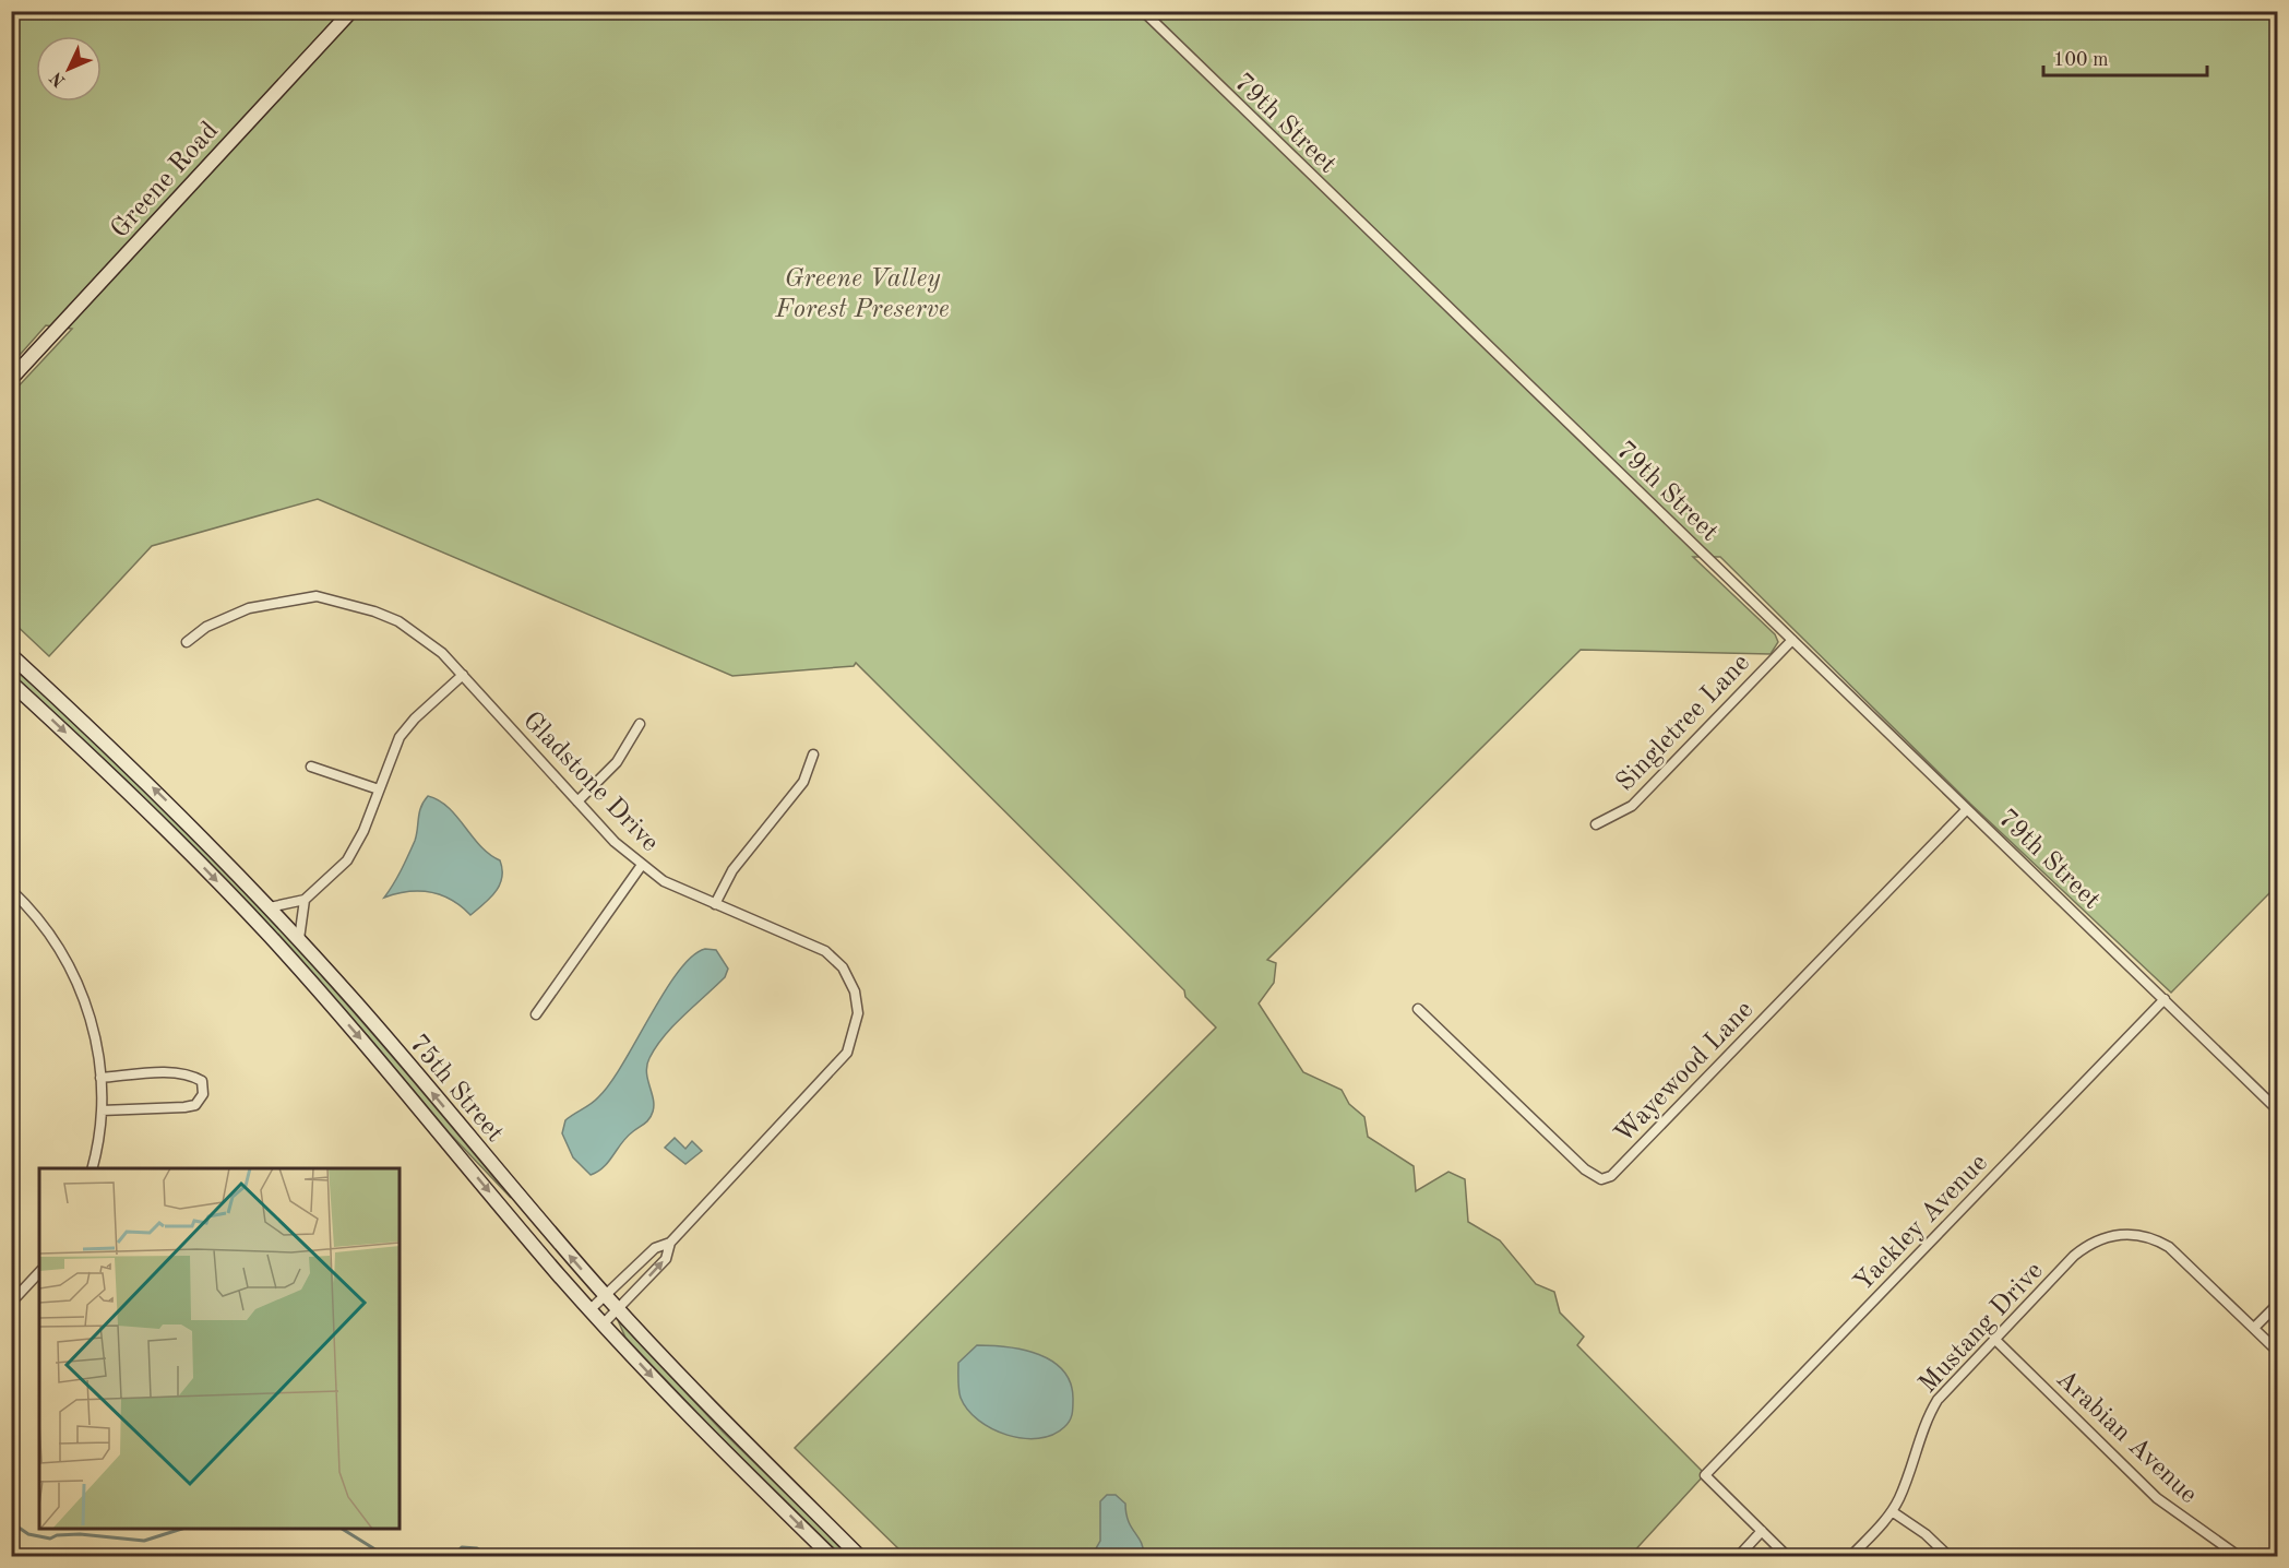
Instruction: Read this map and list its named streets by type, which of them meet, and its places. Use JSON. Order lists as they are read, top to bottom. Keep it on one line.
{"streets":{"main road":["Greene Road","75th Street"],"street":["79th Street","Singletree Lane","Gladstone Drive","Wayewood Lane","Yackley Avenue","Mustang Drive","Arabian Avenue"]},"crossings":[["79th Street","Singletree Lane"],["79th Street","Wayewood Lane"],["79th Street","Yackley Avenue"],["Gladstone Drive","75th Street"],["Mustang Drive","Arabian Avenue"]],"parks":["Greene Valley Forest Preserve"],"scale_bar":"100 m","north":"bottom left"}
